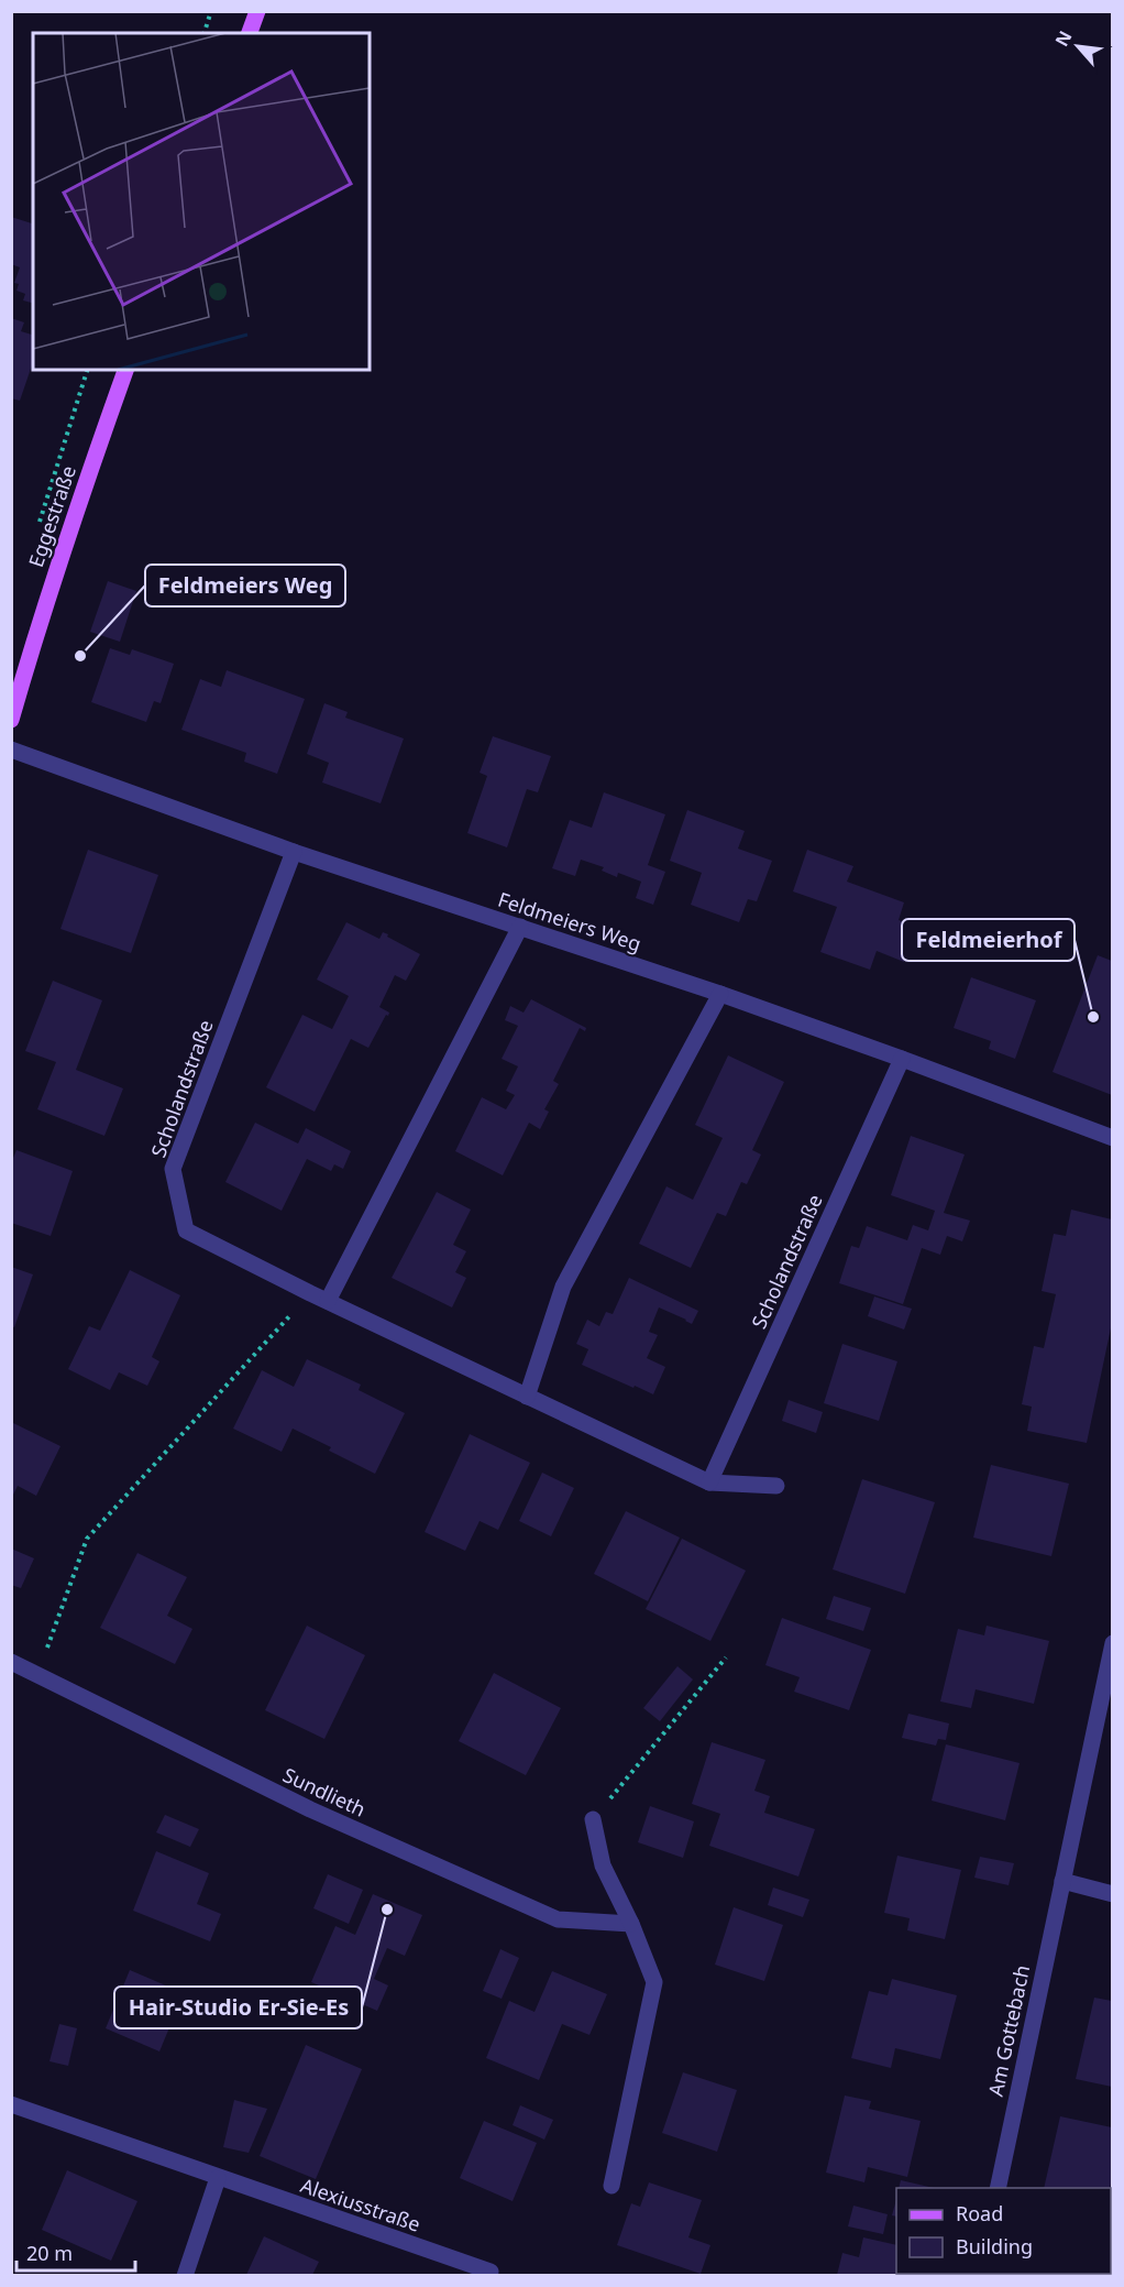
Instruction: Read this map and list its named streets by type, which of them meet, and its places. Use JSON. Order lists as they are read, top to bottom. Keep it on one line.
{"streets":{"main road":["Eggestraße"],"street":["Feldmeiers Weg","Scholandstraße","Sundlieth","Am Gottebach","Alexiusstraße"]},"crossings":[["Feldmeiers Weg","Scholandstraße"]],"places":["Feldmeiers Weg","Feldmeierhof","Hair-Studio Er-Sie-Es"],"legend":["Road","Building"],"scale_bar":"20 m","north":"top left"}
